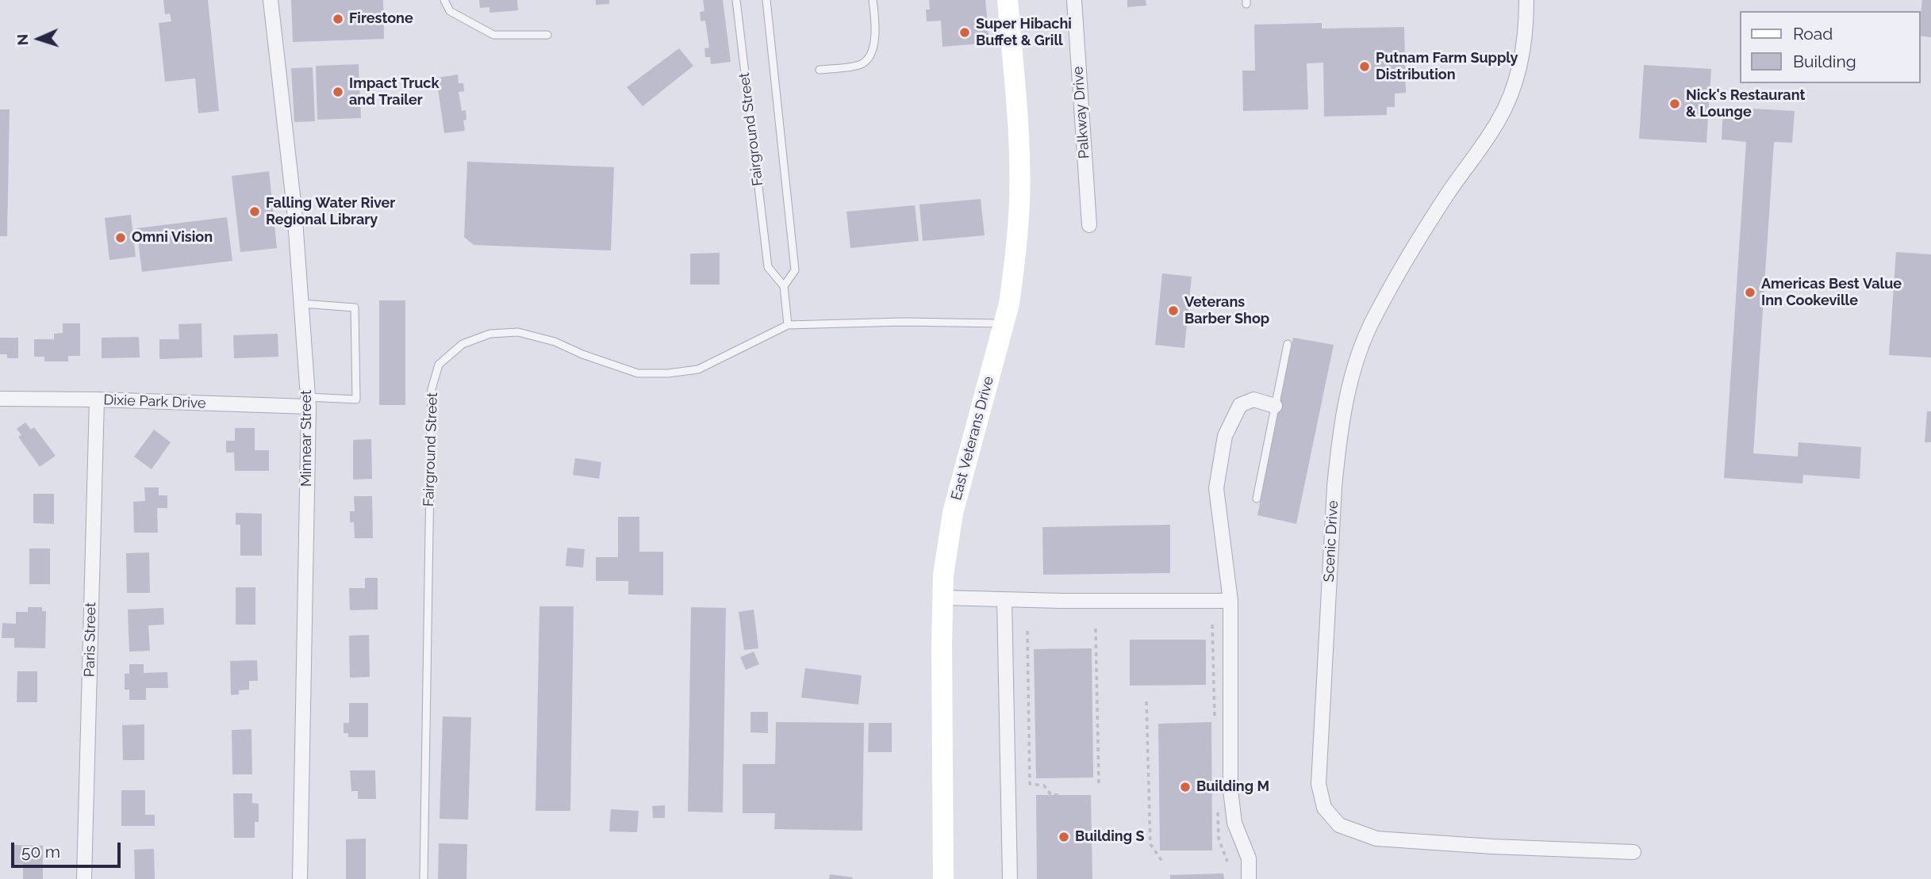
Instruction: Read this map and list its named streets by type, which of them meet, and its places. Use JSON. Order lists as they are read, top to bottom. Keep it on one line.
{"streets":{"street":["Palkway Drive","Dixie Park Drive","Minnear Street","East Veterans Drive","Scenic Drive","Paris Street"],"lane":["Fairground Street"]},"crossings":[["Fairground Street","East Veterans Drive"],["Dixie Park Drive","Minnear Street"],["Dixie Park Drive","Paris Street"]],"places":["Firestone","Super Hibachi Buffet & Grill","Putnam Farm Supply Distribution","Impact Truck and Trailer","Nick's Restaurant & Lounge","Falling Water River Regional Library","Omni Vision","Americas Best Value Inn Cookeville","Veterans Barber Shop","Building M","Building S"],"legend":["Road","Building"],"scale_bar":"50 m","north":"left"}
